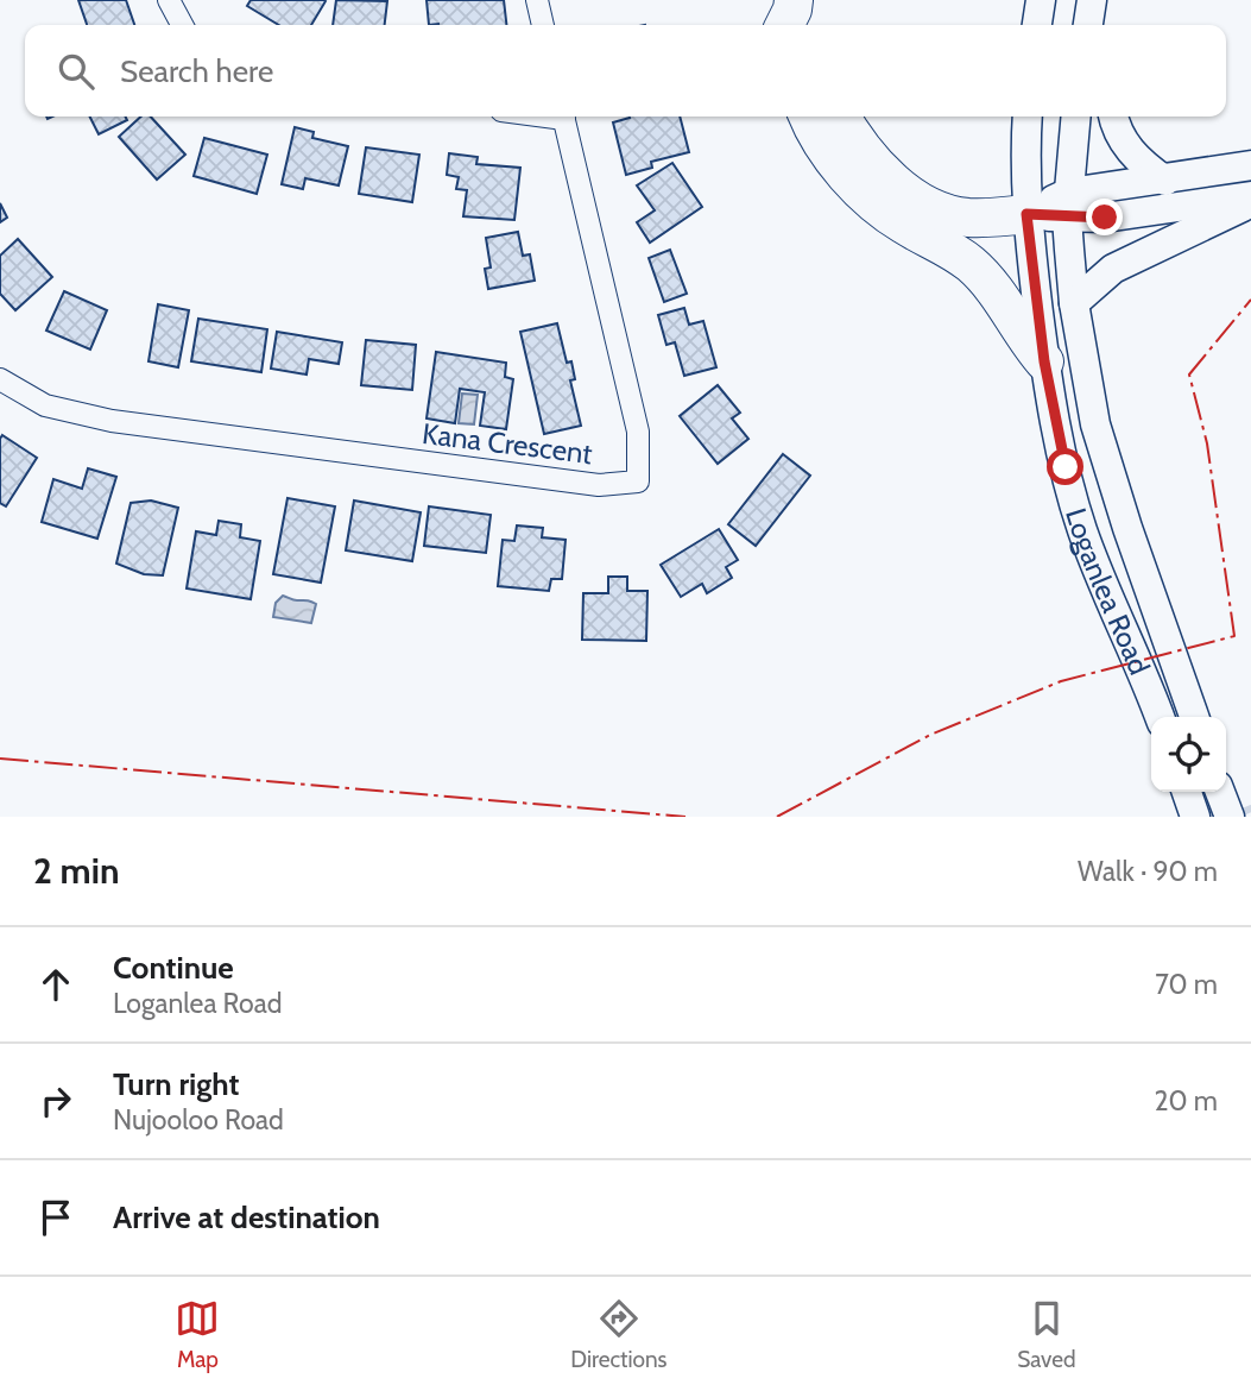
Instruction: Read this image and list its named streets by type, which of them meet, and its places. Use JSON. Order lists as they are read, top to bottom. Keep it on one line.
{"streets":{"main road":["Loganlea Road"],"street":["Kana Crescent"]},"page":{"search":"Search here","heading":["2 min","Walk · 90 m"],"list":[["Continue","Loganlea Road","70 m"],["Turn right","Nujooloo Road","20 m"],"Arrive at destination"],"nav":["Map","Directions","Saved"]}}
